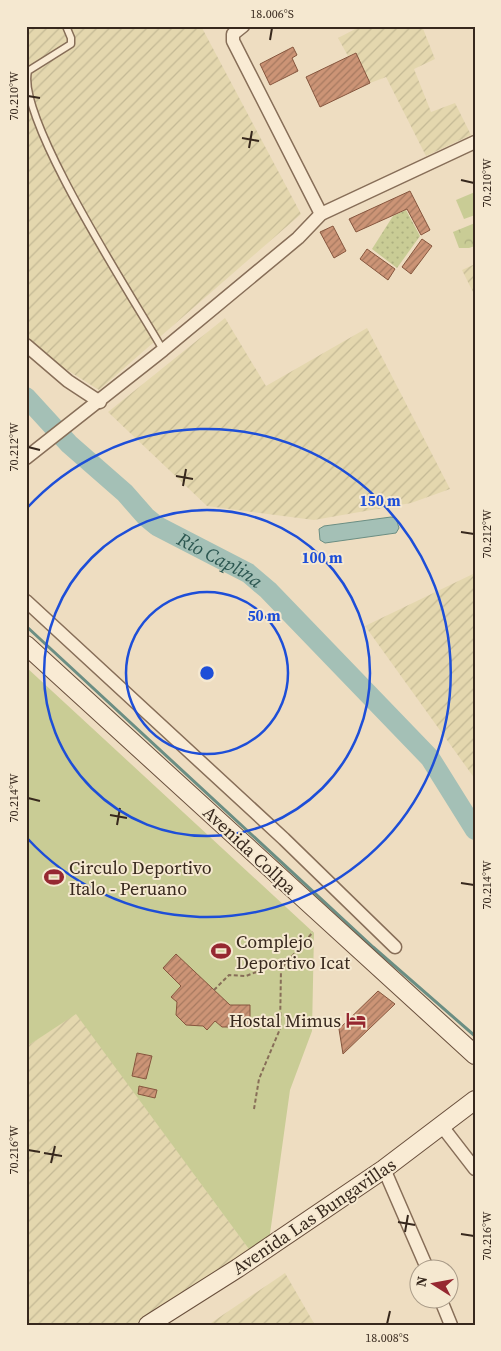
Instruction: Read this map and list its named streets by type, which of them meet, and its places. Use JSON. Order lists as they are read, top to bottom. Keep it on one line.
{"streets":{"main road":["Avenida Collpa","Avenida Las Bungavillas"]},"water":["Río Caplina"],"places":{"sports":["Circulo Deportivo Italo - Peruano","Complejo Deportivo Icat"],"hotel":["Hostal Mimus"]},"north":"left","coordinates":["18.006°S","70.210°W","70.212°W","70.214°W","70.216°W","18.008°S"],"rings":["150 m","100 m","50 m"]}
